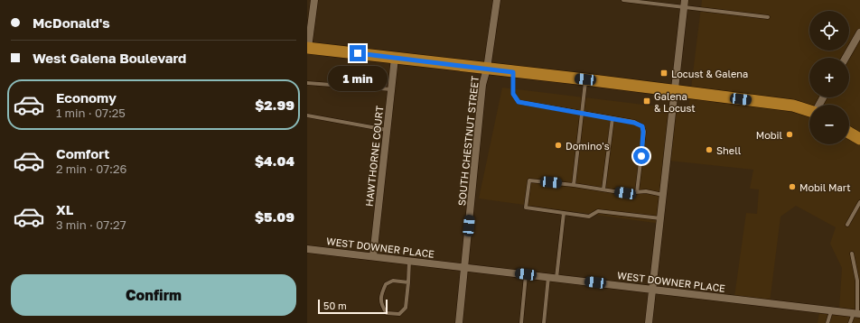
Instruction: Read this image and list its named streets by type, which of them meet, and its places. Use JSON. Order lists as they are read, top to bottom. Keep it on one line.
{"streets":{"street":["SOUTH CHESTNUT STREET","HAWTHORNE COURT","WEST DOWNER PLACE"]},"crossings":[["SOUTH CHESTNUT STREET","WEST DOWNER PLACE"],["HAWTHORNE COURT","WEST DOWNER PLACE"]],"places":{"transit":["Locust & Galena","Galena & Locust"],"other":["Mobil","Domino's","Shell","Mobil Mart"]},"scale_bar":"50 m","page":{"banner":["McDonald's","West Galena Boulevard"],"map_buttons":["+","−"],"bubble":"1 min","list":[{"name":"Economy","note":"1 min · 07:25","value":"$2.99"},{"name":"Comfort","note":"2 min · 07:26","value":"$4.04"},{"name":"XL","note":"3 min · 07:27","value":"$5.09"}],"buttons":"Confirm","scale":"50 m"}}
